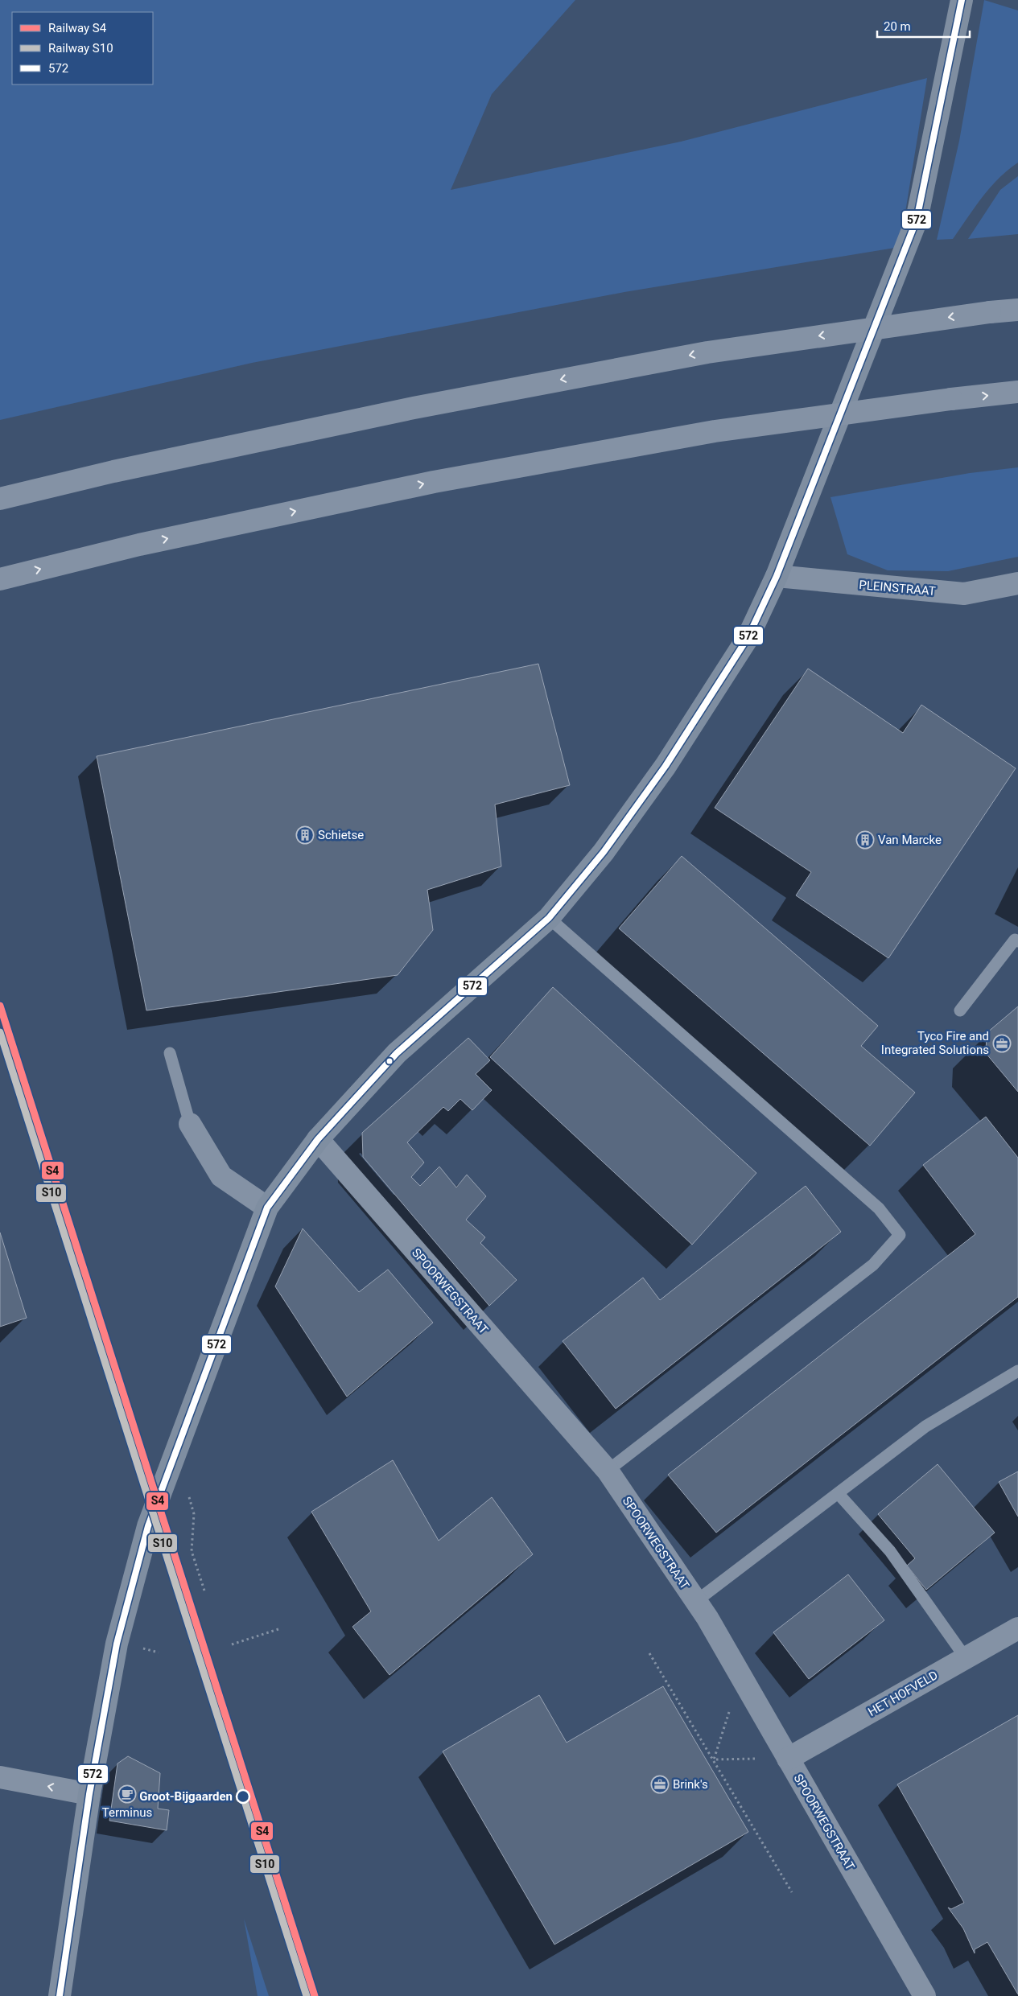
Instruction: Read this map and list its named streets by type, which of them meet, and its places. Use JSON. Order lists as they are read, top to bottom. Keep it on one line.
{"streets":{"main road":["PLEINSTRAAT","SPOORWEGSTRAAT","HET HOFVELD"]},"crossings":[["SPOORWEGSTRAAT","HET HOFVELD"]],"places":{"building":["Schietse","Van Marcke"],"office":["Tyco Fire and Integrated Solutions","Brink's"],"cafe":["Terminus"],"other":["Groot-Bijgaarden"]},"lines":["transit line 572","rail line S4","rail line S10"],"legend":["Railway S4","Railway S10","572"],"scale_bar":"20 m"}
